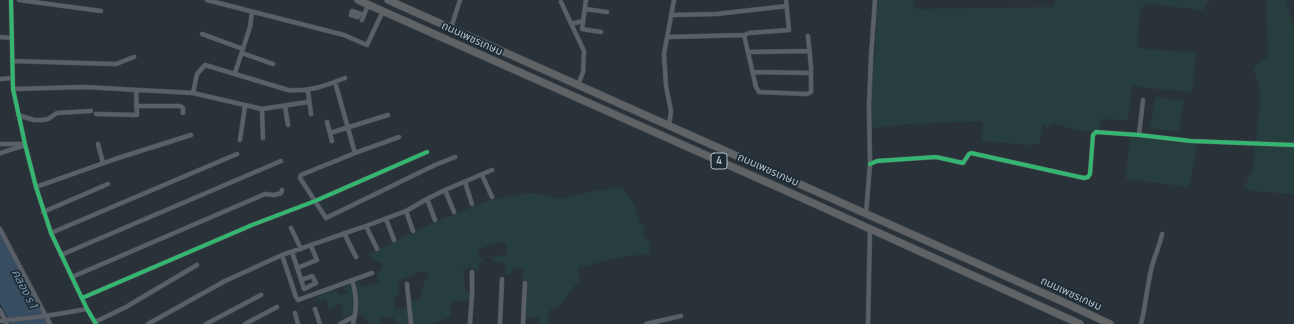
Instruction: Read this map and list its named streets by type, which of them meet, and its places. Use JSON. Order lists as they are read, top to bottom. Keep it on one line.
{"streets":{"highway":["ถนนเพชรเกษม","4"]},"water":["คลอง ร.1"]}
